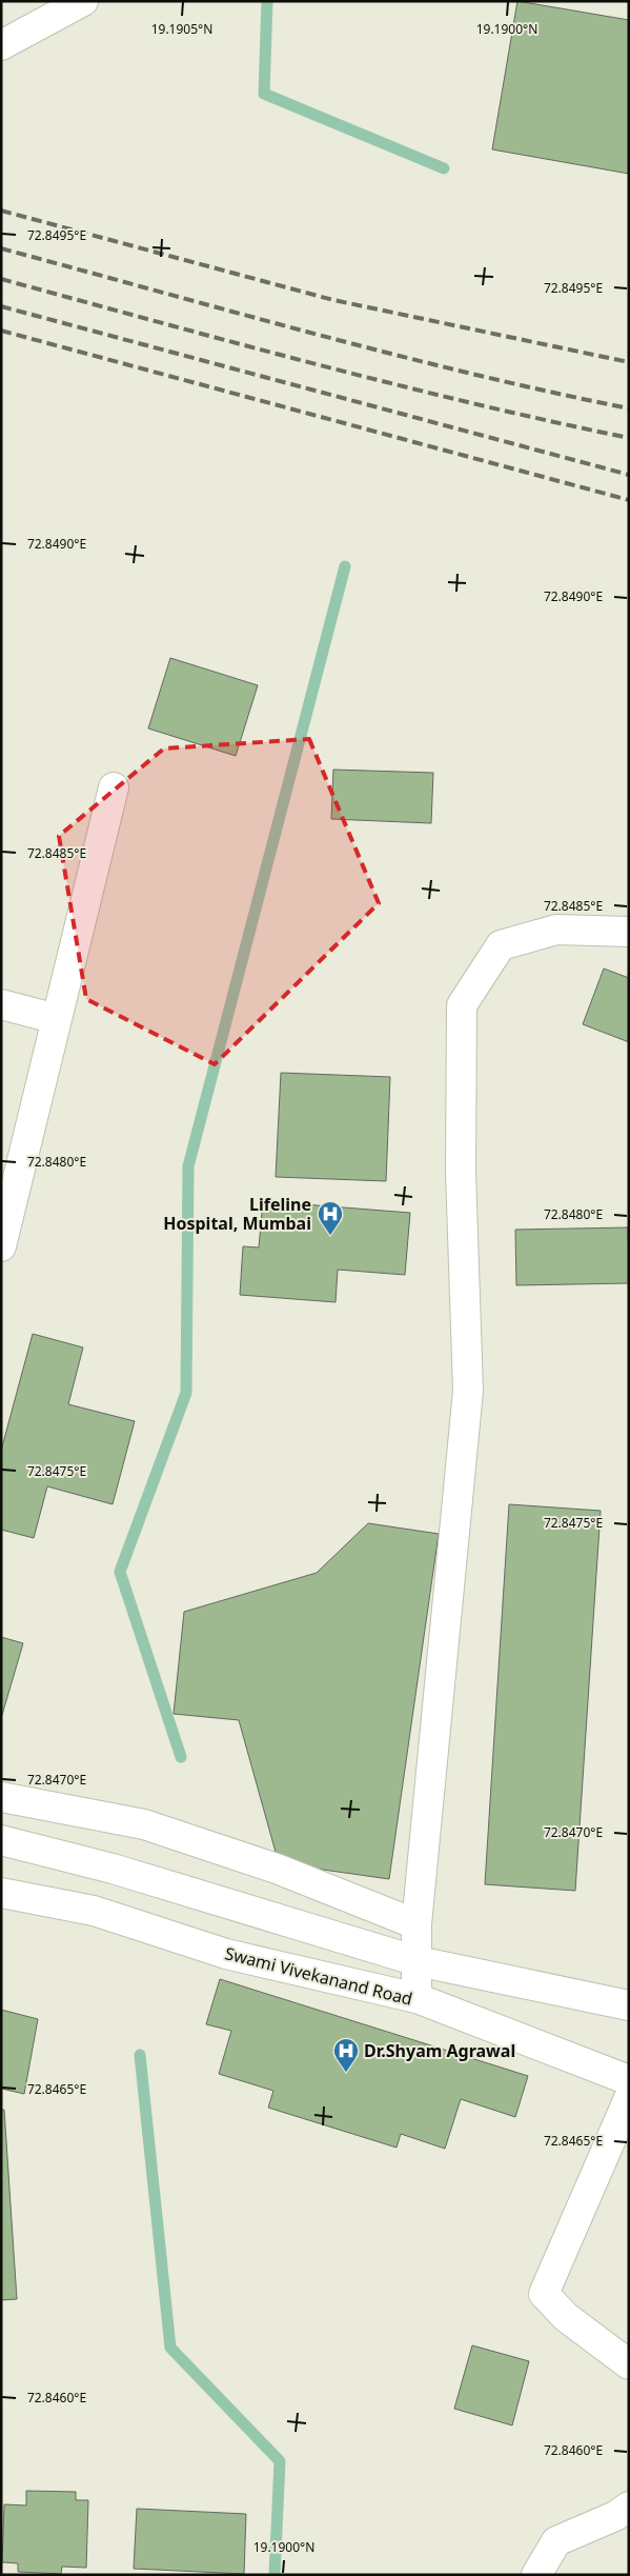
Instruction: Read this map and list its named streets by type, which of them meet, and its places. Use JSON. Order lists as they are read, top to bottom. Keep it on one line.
{"streets":{"main road":["Swami Vivekanand Road"]},"places":{"hospital":["Lifeline Hospital, Mumbai","Dr.Shyam Agrawal"]},"coordinates":["19.1900°N","19.1905°N","72.8495°E","72.8490°E","72.8485°E","72.8480°E","72.8475°E","72.8470°E","72.8465°E","72.8460°E"]}
